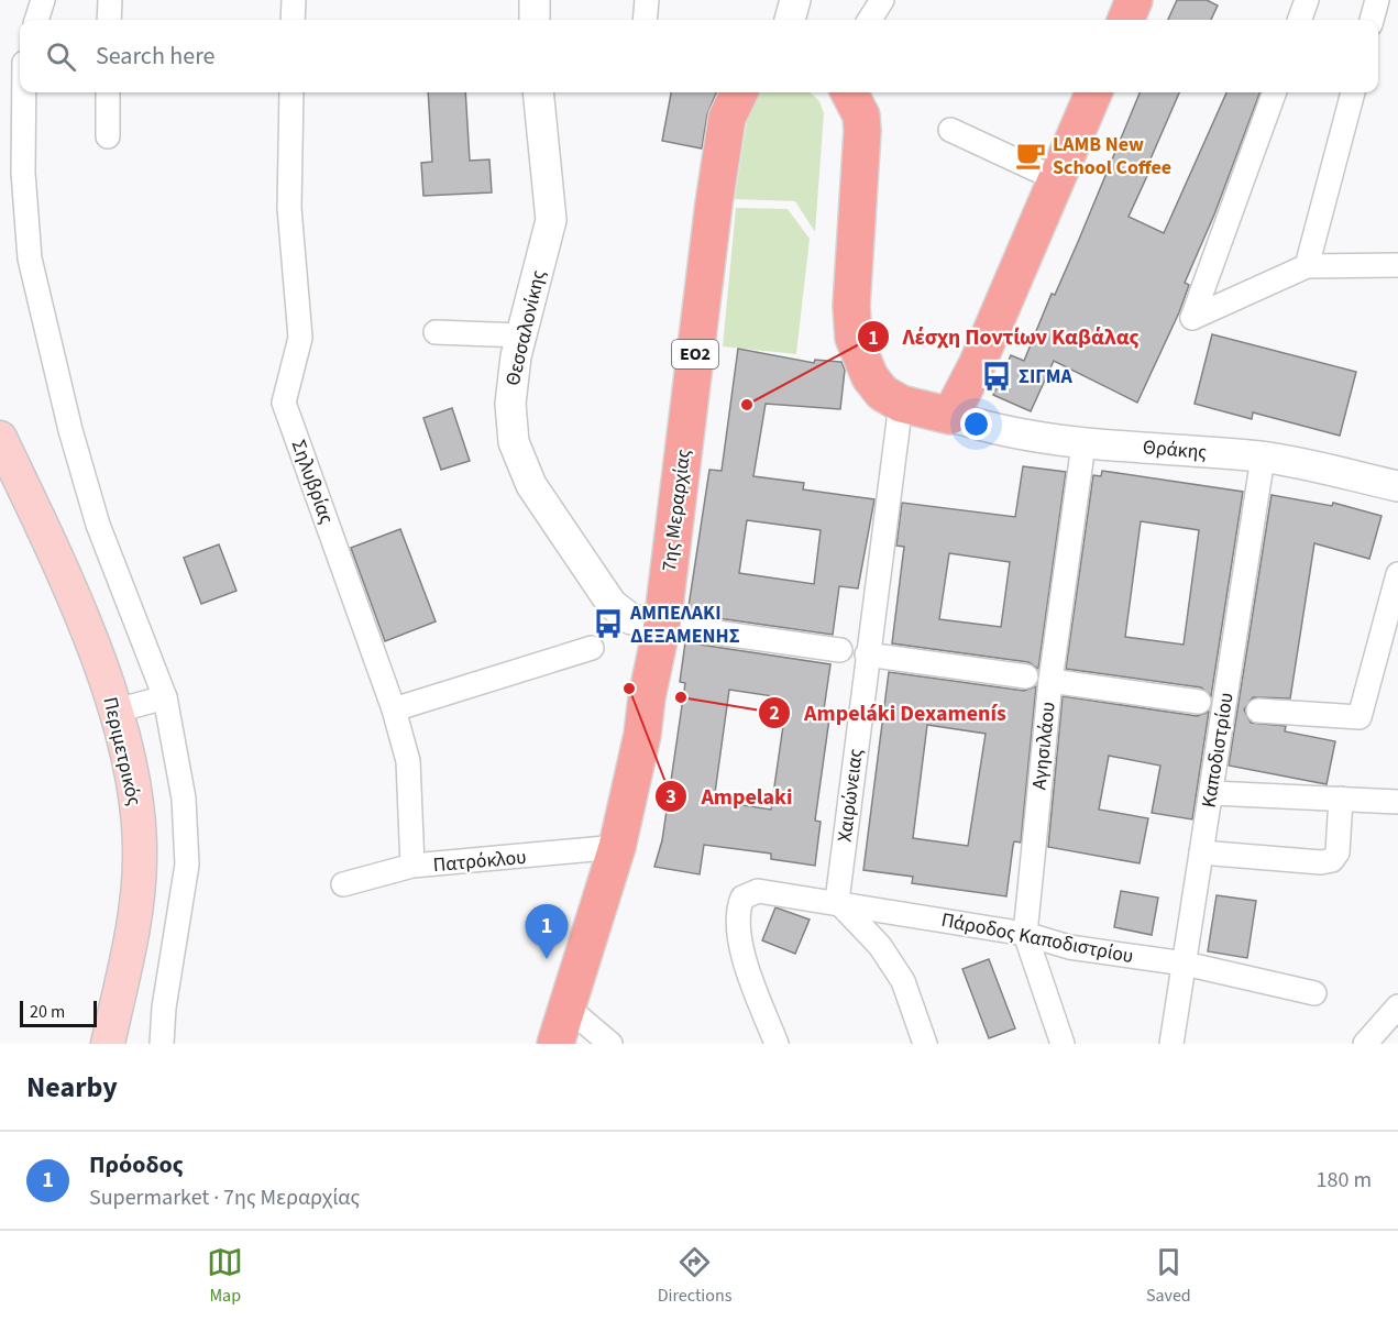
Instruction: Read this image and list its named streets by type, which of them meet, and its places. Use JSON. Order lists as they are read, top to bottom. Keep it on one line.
{"streets":{"main road":["ΕΟ2","7ης Μεραρχίας","Περιμετρικός"],"street":["Θεσσαλονίκης","Θράκης","Σηλυβρίας","Αγησιλάου","Καποδιστρίου","Χαιρώνειας","Πατρόκλου","Πάροδος Καποδιστρίου"]},"crossings":[["Θεσσαλονίκης","7ης Μεραρχίας"],["Θράκης","Αγησιλάου"],["Θράκης","Καποδιστρίου"],["Σηλυβρίας","Πατρόκλου"],["7ης Μεραρχίας","Πατρόκλου"],["Αγησιλάου","Πάροδος Καποδιστρίου"],["Καποδιστρίου","Πάροδος Καποδιστρίου"],["Χαιρώνειας","Πάροδος Καποδιστρίου"]],"places":{"cafe":["LAMB New School Coffee"],"bus stop":["ΣΙΓΜΑ","ΑΜΠΕΛΑΚΙ ΔΕΞΑΜΕΝΗΣ"],"other":["Λέσχη Ποντίων Καβάλας","Ampelaki","Ampeláki Dexamenís"]},"scale_bar":"20 m","page":{"search":"Search here","pins":"1","scale":"20 m","heading":"Nearby","list":[{"mark":"1","name":"Πρόοδος","note":"Supermarket · 7ης Μεραρχίας","value":"180 m"}],"nav":["Map","Directions","Saved"]}}
